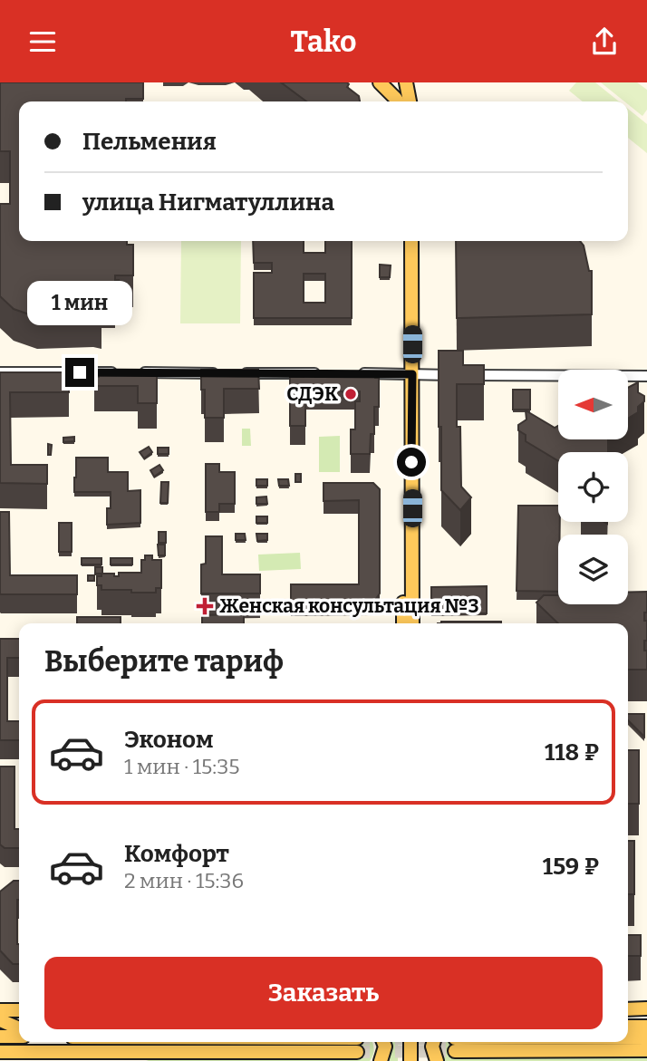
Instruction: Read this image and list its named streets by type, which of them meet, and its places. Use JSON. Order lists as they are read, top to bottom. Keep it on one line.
{"places":{"other":["СДЭК"],"health":["Женская консультация №3"]},"north":"left","page":{"header":"Tako","banner":["Пельмения","улица Нигматуллина"],"bubble":"1 мин","heading":"Выберите тариф","list":[{"name":"Эконом","note":"1 мин · 15:35","value":"118 ₽"},{"name":"Комфорт","note":"2 мин · 15:36","value":"159 ₽"}],"buttons":"Заказать"}}
